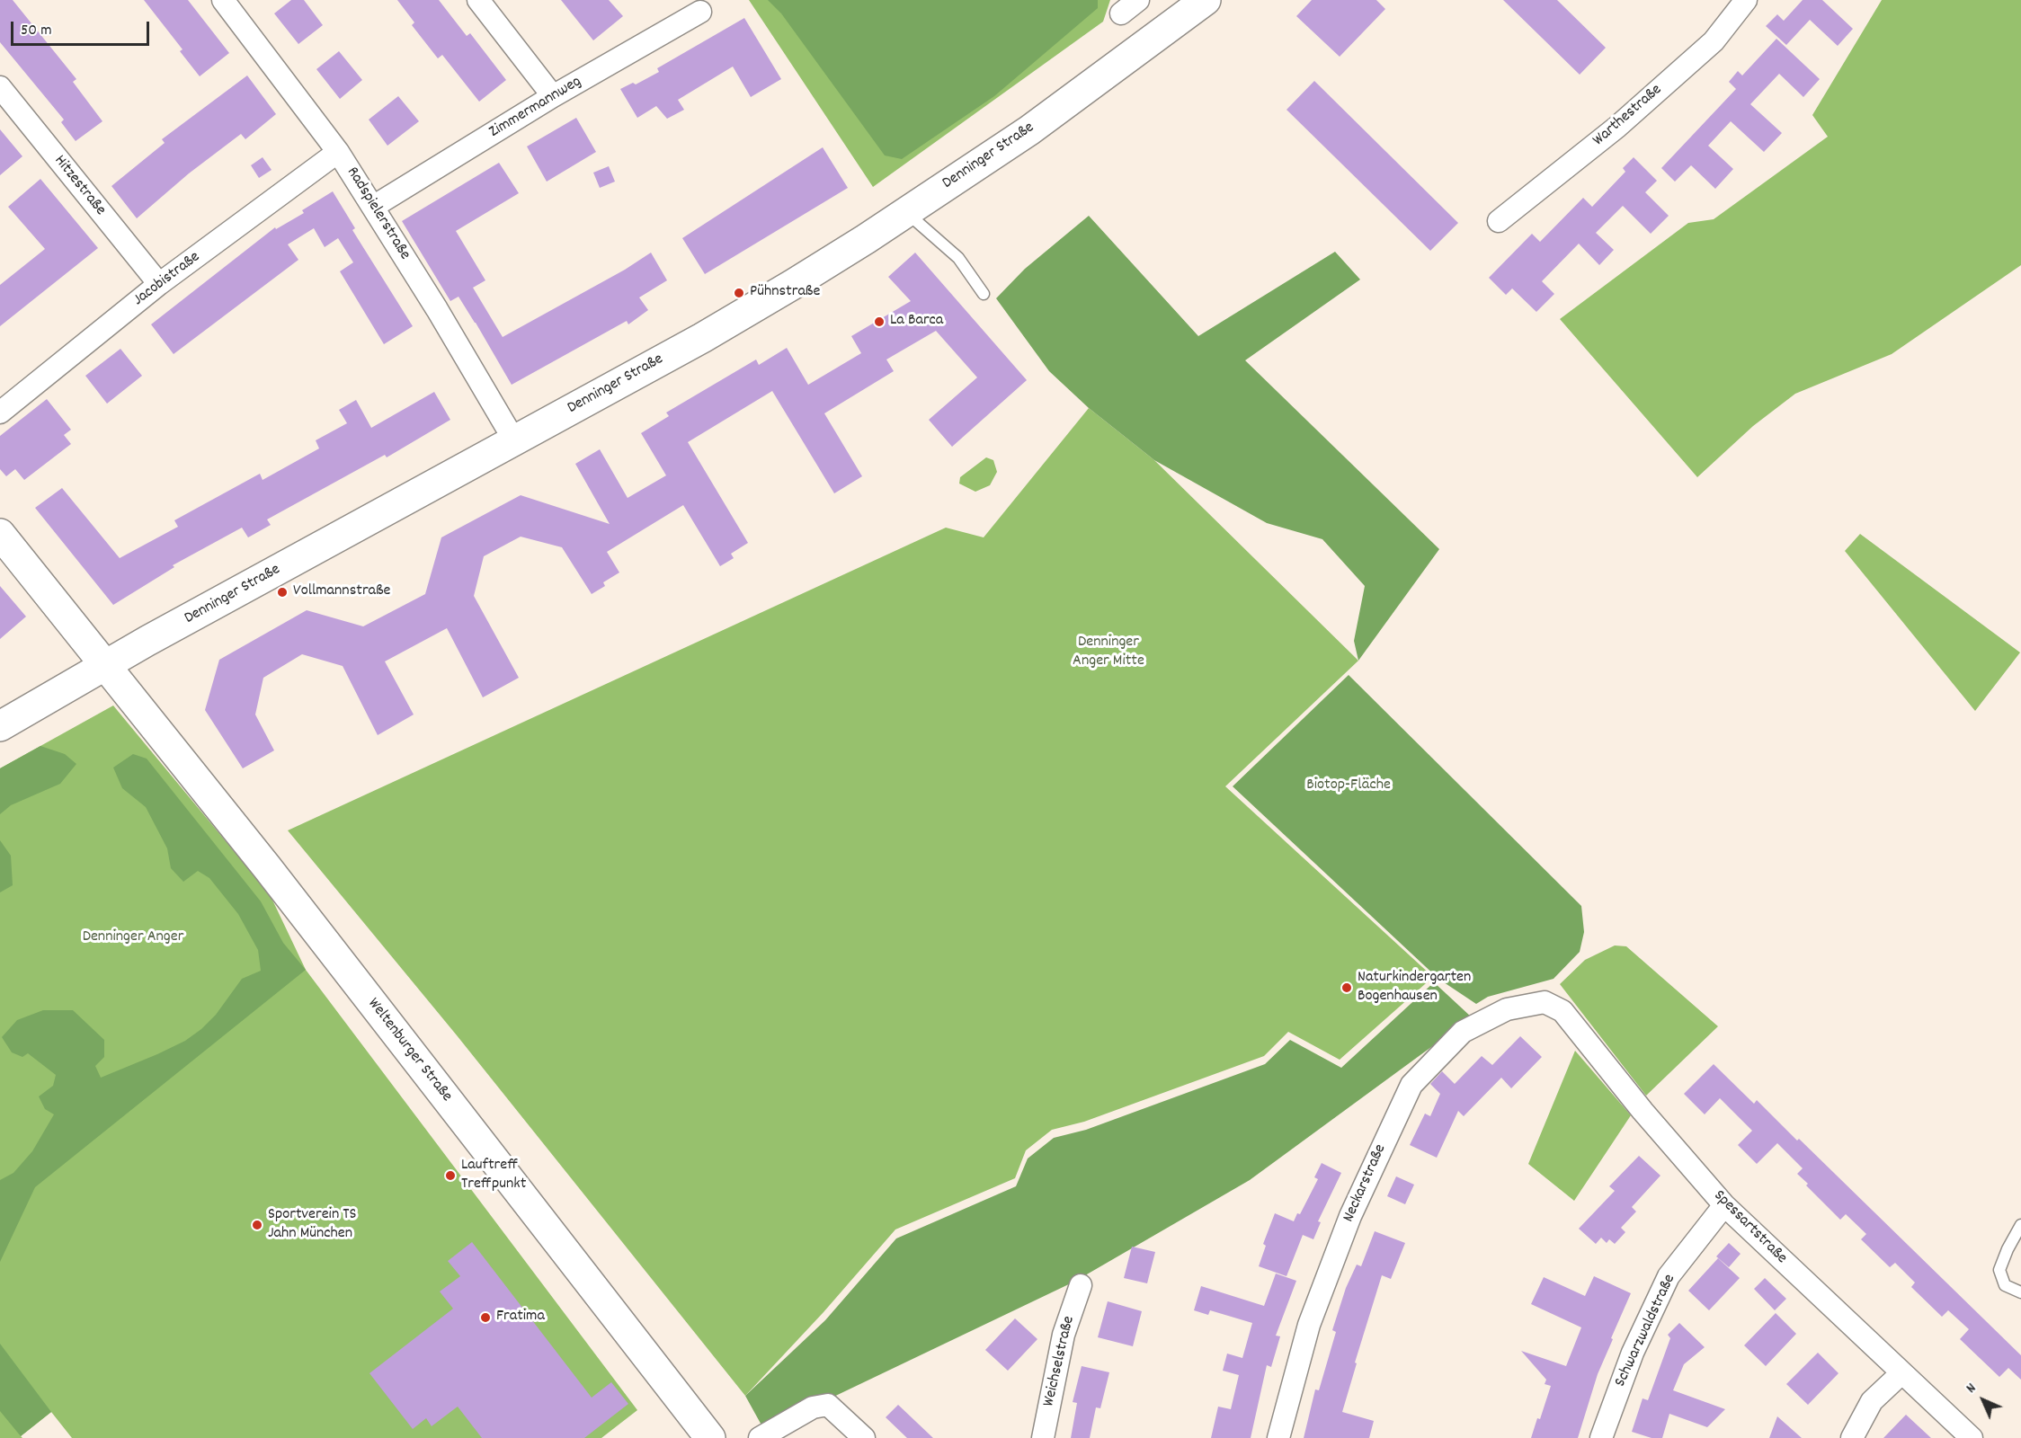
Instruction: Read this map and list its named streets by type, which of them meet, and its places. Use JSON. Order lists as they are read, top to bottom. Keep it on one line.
{"streets":{"street":["Zimmermannweg","Warthestraße","Denninger Straße","Hitzestraße","Radspielerstraße","Jacobistraße","Weltenburger Straße","Neckarstraße","Spessartstraße","Schwarzwaldstraße","Weichselstraße"]},"crossings":[["Zimmermannweg","Radspielerstraße"],["Denninger Straße","Radspielerstraße"],["Denninger Straße","Weltenburger Straße"],["Hitzestraße","Jacobistraße"],["Radspielerstraße","Jacobistraße"],["Neckarstraße","Spessartstraße"],["Spessartstraße","Schwarzwaldstraße"]],"parks":["Denninger Anger Mitte","Biotop-Fläche","Denninger Anger"],"places":["Pühnstraße","La Barca","Vollmannstraße","Naturkindergarten Bogenhausen","Lauftreff Treffpunkt","Sportverein TS Jahn München","Fratima"],"scale_bar":"50 m","north":"top left"}
